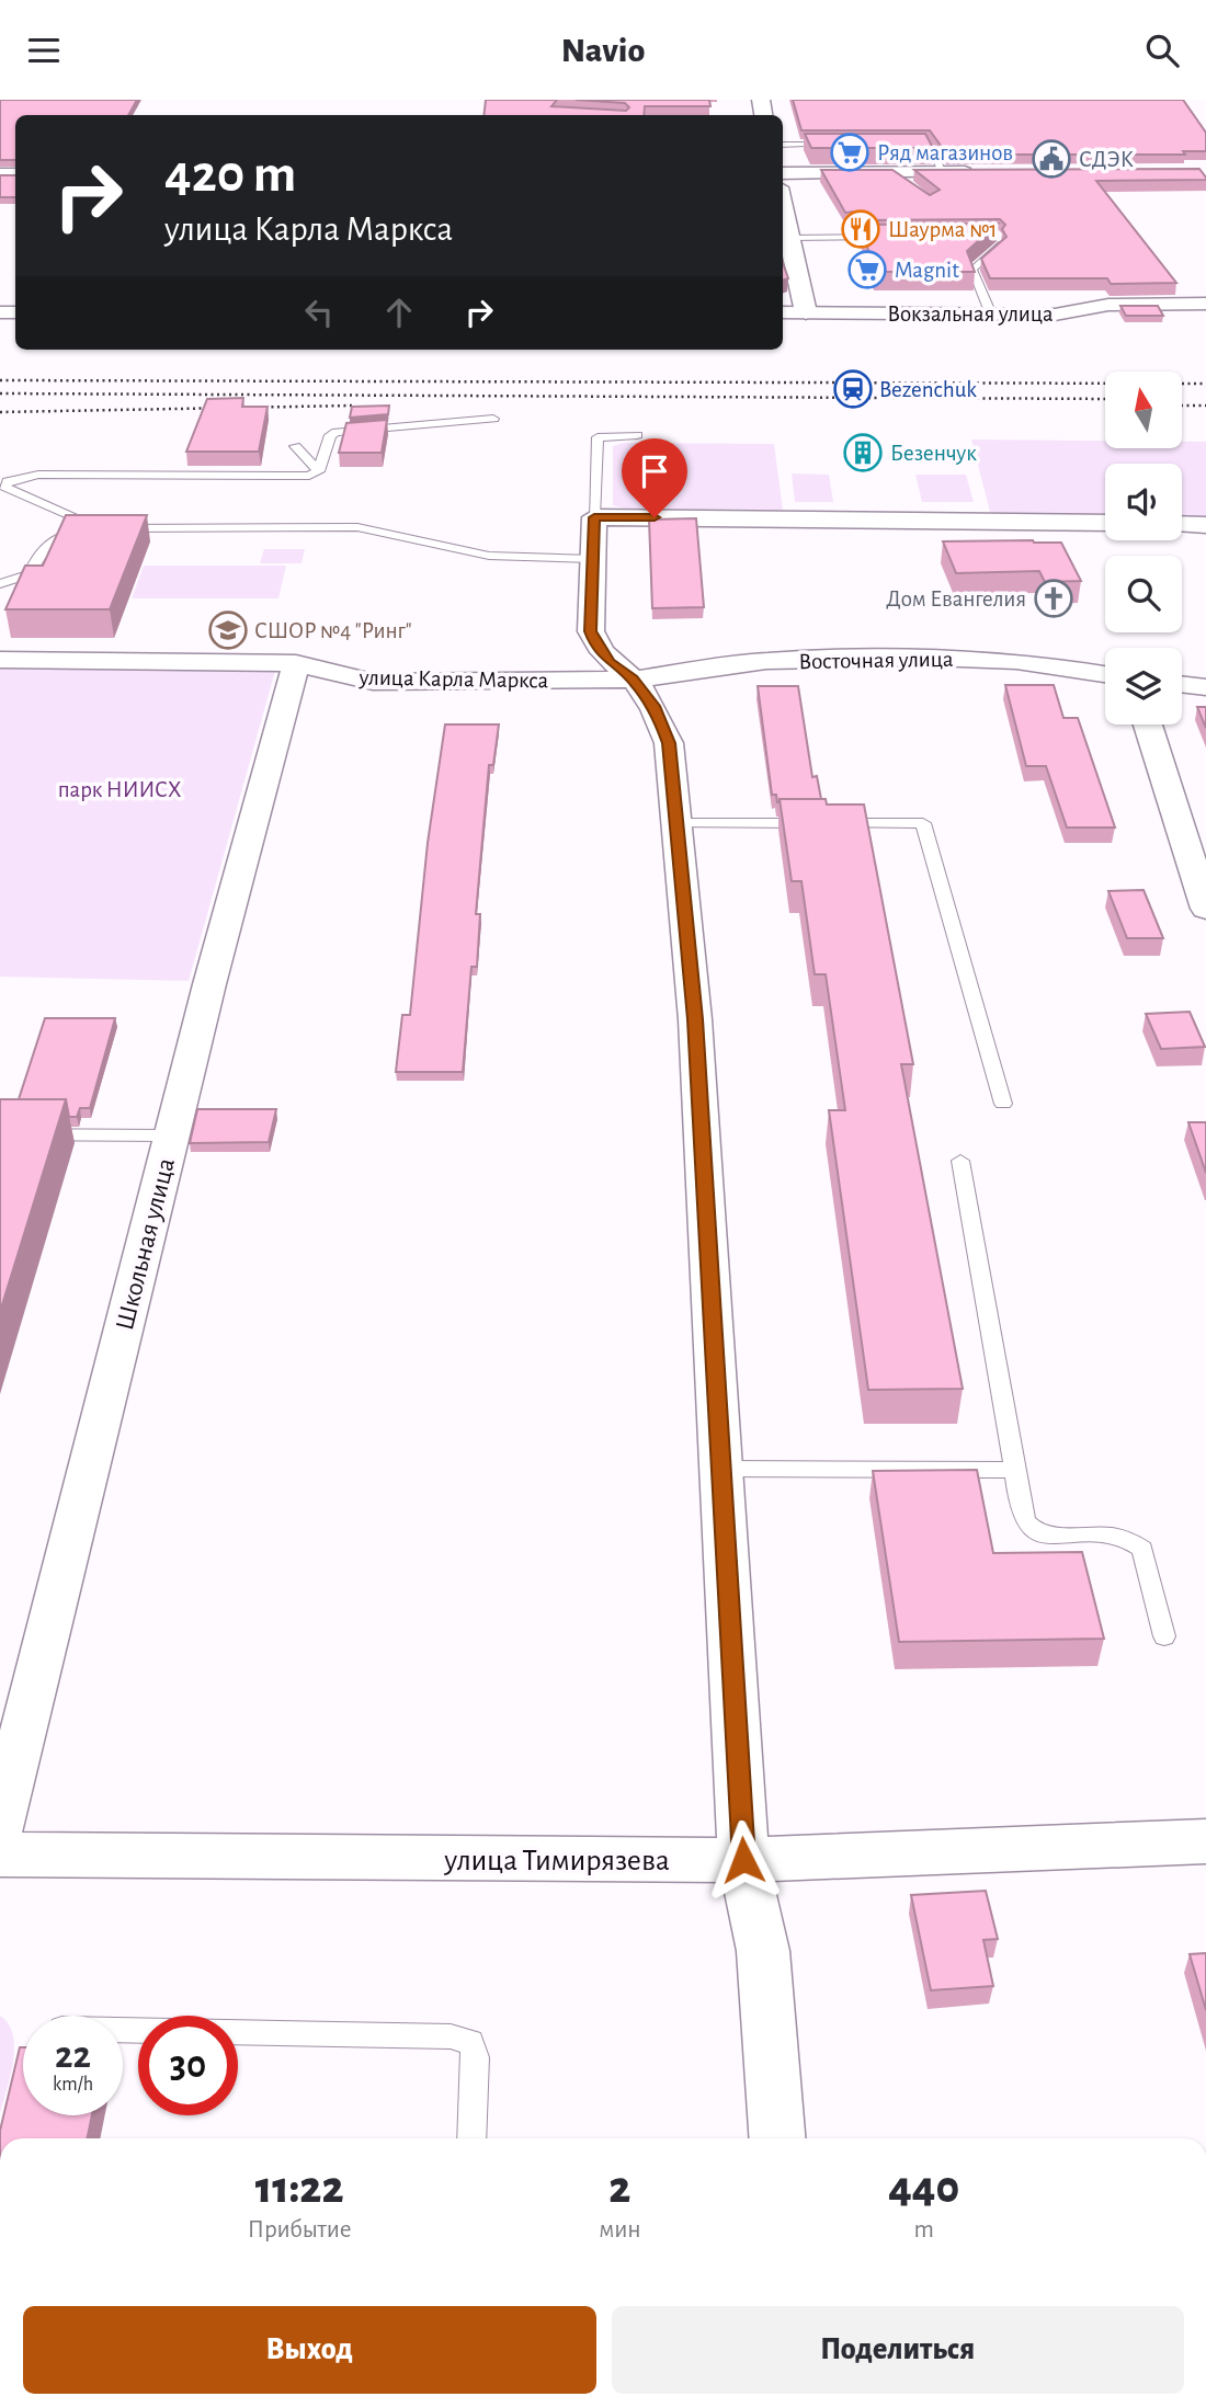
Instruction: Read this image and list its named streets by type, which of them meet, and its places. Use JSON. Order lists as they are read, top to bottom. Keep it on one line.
{"streets":{"street":["Вокзальная улица","Восточная улица","улица Карла Маркса","Школьная улица","улица Тимирязева"]},"crossings":[["Восточная улица","улица Карла Маркса"],["улица Карла Маркса","Школьная улица"]],"parks":["парк НИИСХ"],"places":{"supermarket":["Ряд магазинов","Magnit"],"public building":["СДЭК"],"restaurant":["Шаурма №1"],"station":["Bezenchuk"],"building":["Безенчук"],"church":["Дом Евангелия"],"school or university":["СШОР №4 \"Ринг\""]},"north":"top","page":{"header":"Navio","turn":["420 m","улица Карла Маркса"],"speed":"22 km/h","limit":"30","eta":["11:22","Прибытие","2","мин","440","m"],"buttons":["Выход","Поделиться"]}}
